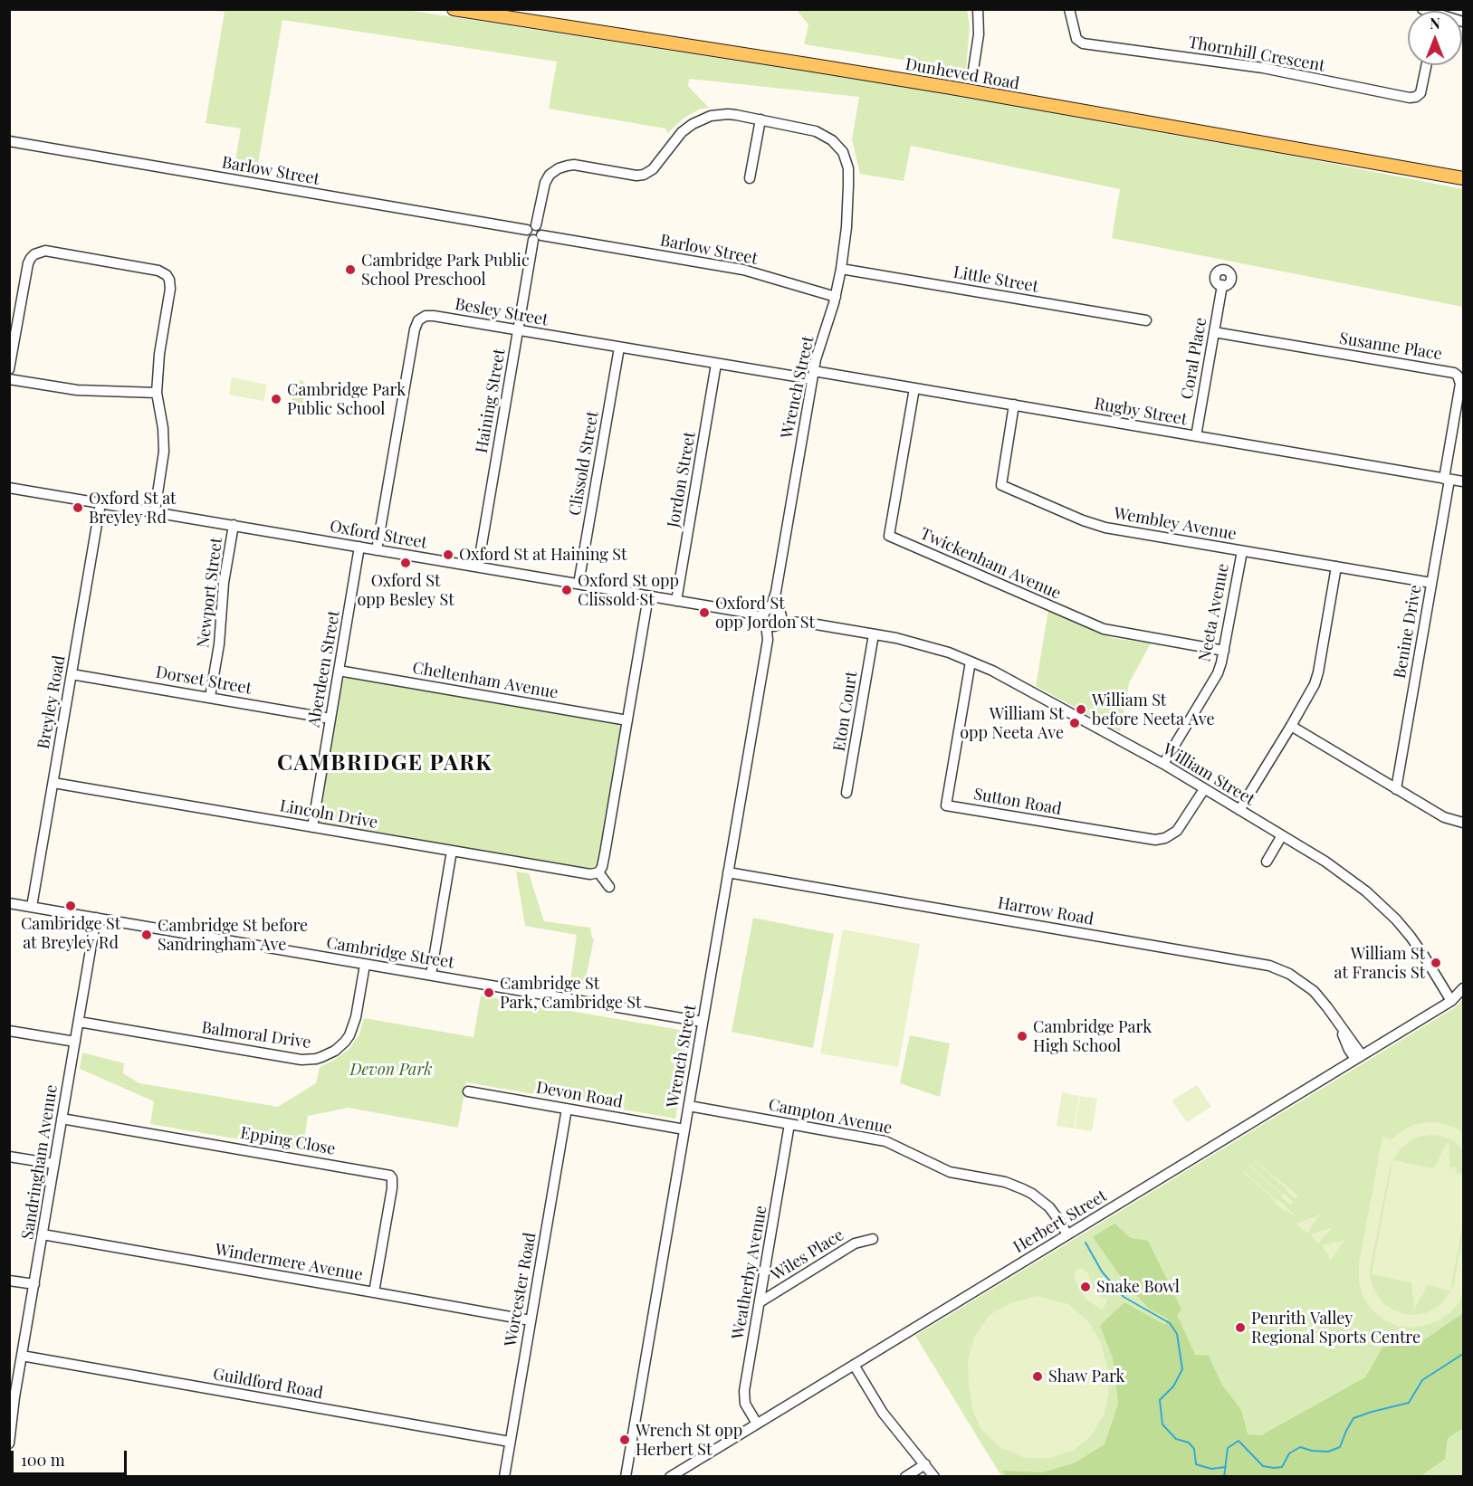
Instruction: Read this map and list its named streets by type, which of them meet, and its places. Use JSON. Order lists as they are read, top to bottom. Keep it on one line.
{"streets":{"main road":["Dunheved Road"],"street":["Thornhill Crescent","Barlow Street","Little Street","Besley Street","Susanne Place","Coral Place","Wrench Street","Haining Street","Rugby Street","Clissold Street","Jordon Street","Wembley Avenue","Oxford Street","Twickenham Avenue","Newport Street","Neeta Avenue","Benine Drive","Aberdeen Street","Dorset Street","Cheltenham Avenue","Breyley Road","Eton Court","William Street","Sutton Road","Lincoln Drive","Harrow Road","Cambridge Street","Balmoral Drive","Devon Road","Campton Avenue","Epping Close","Sandringham Avenue","Herbert Street","Wiles Place","Windermere Avenue","Weatherby Avenue","Worcester Road","Guildford Road"]},"crossings":[["Barlow Street","Wrench Street"],["Barlow Street","Haining Street"],["Little Street","Wrench Street"],["Besley Street","Wrench Street"],["Besley Street","Haining Street"],["Besley Street","Rugby Street"],["Besley Street","Clissold Street"],["Besley Street","Jordon Street"],["Besley Street","Oxford Street"],["Susanne Place","Coral Place"],["Susanne Place","Rugby Street"],["Susanne Place","Benine Drive"],["Coral Place","Rugby Street"],["Wrench Street","Rugby Street"],["Wrench Street","Oxford Street"],["Wrench Street","William Street"],["Wrench Street","Harrow Road"],["Wrench Street","Cambridge Street"],["Wrench Street","Devon Road"],["Wrench Street","Campton Avenue"],["Haining Street","Oxford Street"],["Rugby Street","Wembley Avenue"],["Rugby Street","Twickenham Avenue"],["Rugby Street","Benine Drive"],["Clissold Street","Oxford Street"],["Jordon Street","Oxford Street"],["Wembley Avenue","Neeta Avenue"],["Wembley Avenue","Benine Drive"],["Oxford Street","Newport Street"],["Oxford Street","Aberdeen Street"],["Oxford Street","Breyley Road"],["Oxford Street","William Street"],["Twickenham Avenue","Neeta Avenue"],["Newport Street","Dorset Street"],["Neeta Avenue","William Street"],["Aberdeen Street","Dorset Street"],["Aberdeen Street","Cheltenham Avenue"],["Aberdeen Street","Lincoln Drive"],["Dorset Street","Breyley Road"],["Breyley Road","Lincoln Drive"],["Breyley Road","Cambridge Street"],["Eton Court","William Street"],["William Street","Sutton Road"],["William Street","Herbert Street"],["Harrow Road","Herbert Street"],["Cambridge Street","Balmoral Drive"],["Cambridge Street","Sandringham Avenue"],["Balmoral Drive","Sandringham Avenue"],["Devon Road","Worcester Road"],["Campton Avenue","Herbert Street"],["Campton Avenue","Weatherby Avenue"],["Epping Close","Sandringham Avenue"],["Epping Close","Windermere Avenue"],["Sandringham Avenue","Windermere Avenue"],["Sandringham Avenue","Guildford Road"],["Herbert Street","Weatherby Avenue"],["Wiles Place","Weatherby Avenue"],["Windermere Avenue","Worcester Road"],["Worcester Road","Guildford Road"]],"districts":["CAMBRIDGE PARK"],"parks":["Devon Park"],"places":["Cambridge Park Public School Preschool","Cambridge Park Public School","Oxford St at Breyley Rd","Oxford St at Haining St","Oxford St opp Besley St","Oxford St opp Clissold St","Oxford St opp Jordon St","William St before Neeta Ave","William St opp Neeta Ave","Cambridge St at Breyley Rd","Cambridge St before Sandringham Ave","William St at Francis St","Cambridge St Park, Cambridge St","Cambridge Park High School","Snake Bowl","Penrith Valley Regional Sports Centre","Shaw Park","Wrench St opp Herbert St"],"scale_bar":"100 m","north":"top"}
